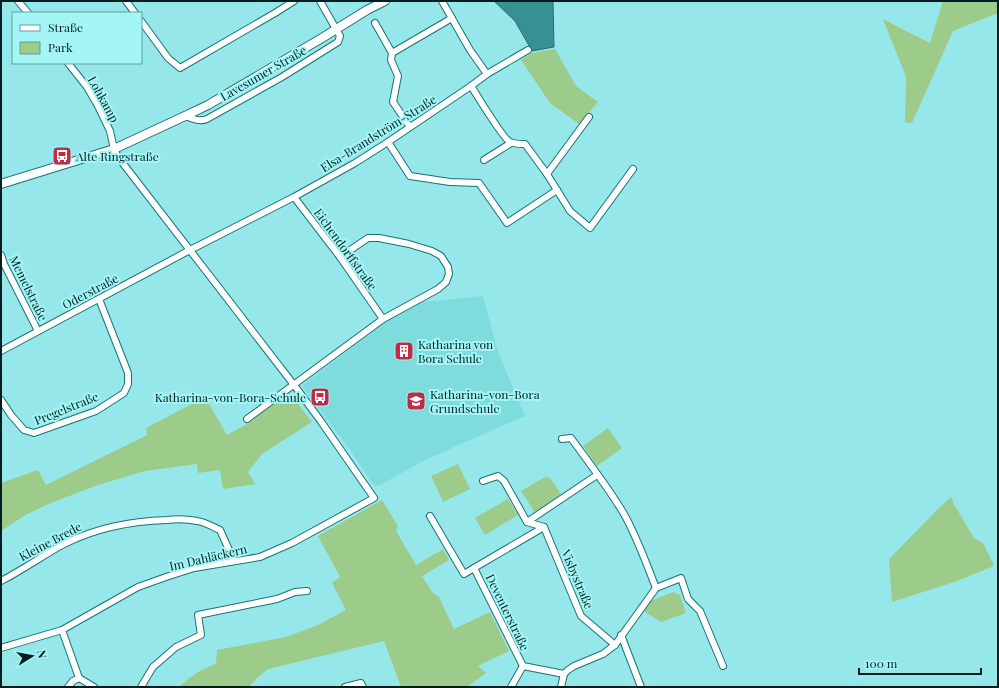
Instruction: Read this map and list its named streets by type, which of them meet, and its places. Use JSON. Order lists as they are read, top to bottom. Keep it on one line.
{"streets":{"street":["Lavesumer Straße","Lohkamp","Elsa-Brandström-Straße","Eichendorffstraße","Memelstraße","Oderstraße","Pregelstraße","Kleine Brede","Im Dahläckern","Visbystraße","Deventerstraße"]},"crossings":[["Lavesumer Straße","Lohkamp"],["Elsa-Brandström-Straße","Eichendorffstraße"],["Memelstraße","Oderstraße"],["Oderstraße","Pregelstraße"],["Kleine Brede","Im Dahläckern"],["Visbystraße","Deventerstraße"]],"places":{"bus stop":["Alte Ringstraße","Katharina-von-Bora-Schule"],"building":["Katharina von Bora Schule"],"school or university":["Katharina-von-Bora Grundschule"]},"legend":["Straße","Park"],"scale_bar":"100 m","north":"right"}
